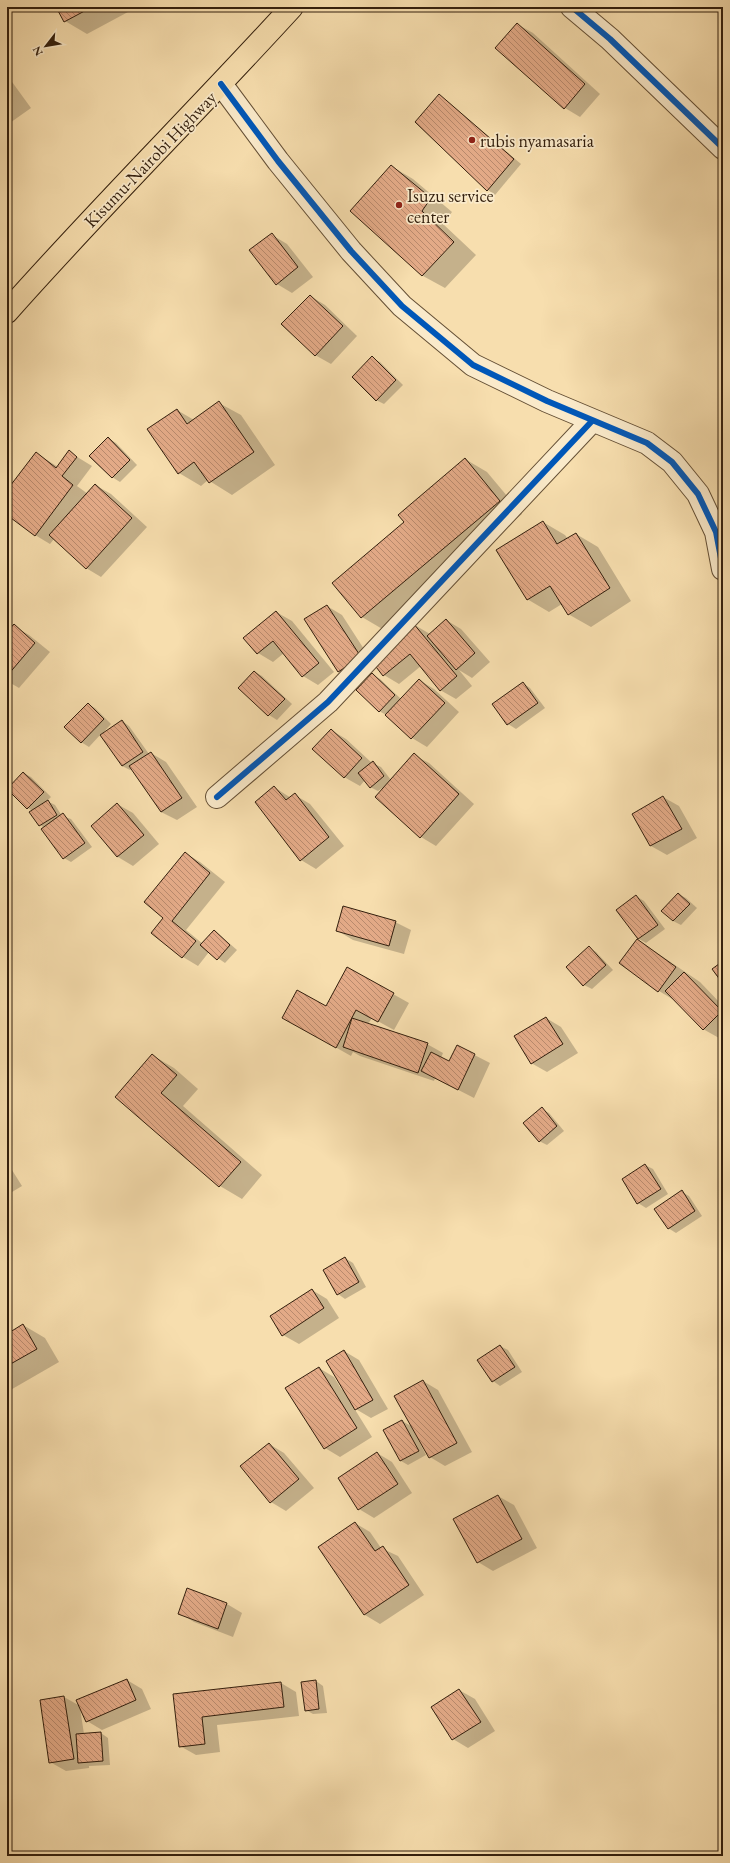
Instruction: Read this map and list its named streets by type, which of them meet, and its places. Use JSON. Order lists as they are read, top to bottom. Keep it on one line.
{"streets":{"highway":["Kisumu-Nairobi Highway"]},"places":["rubis nyamasaria","Isuzu service center"],"north":"bottom left"}
